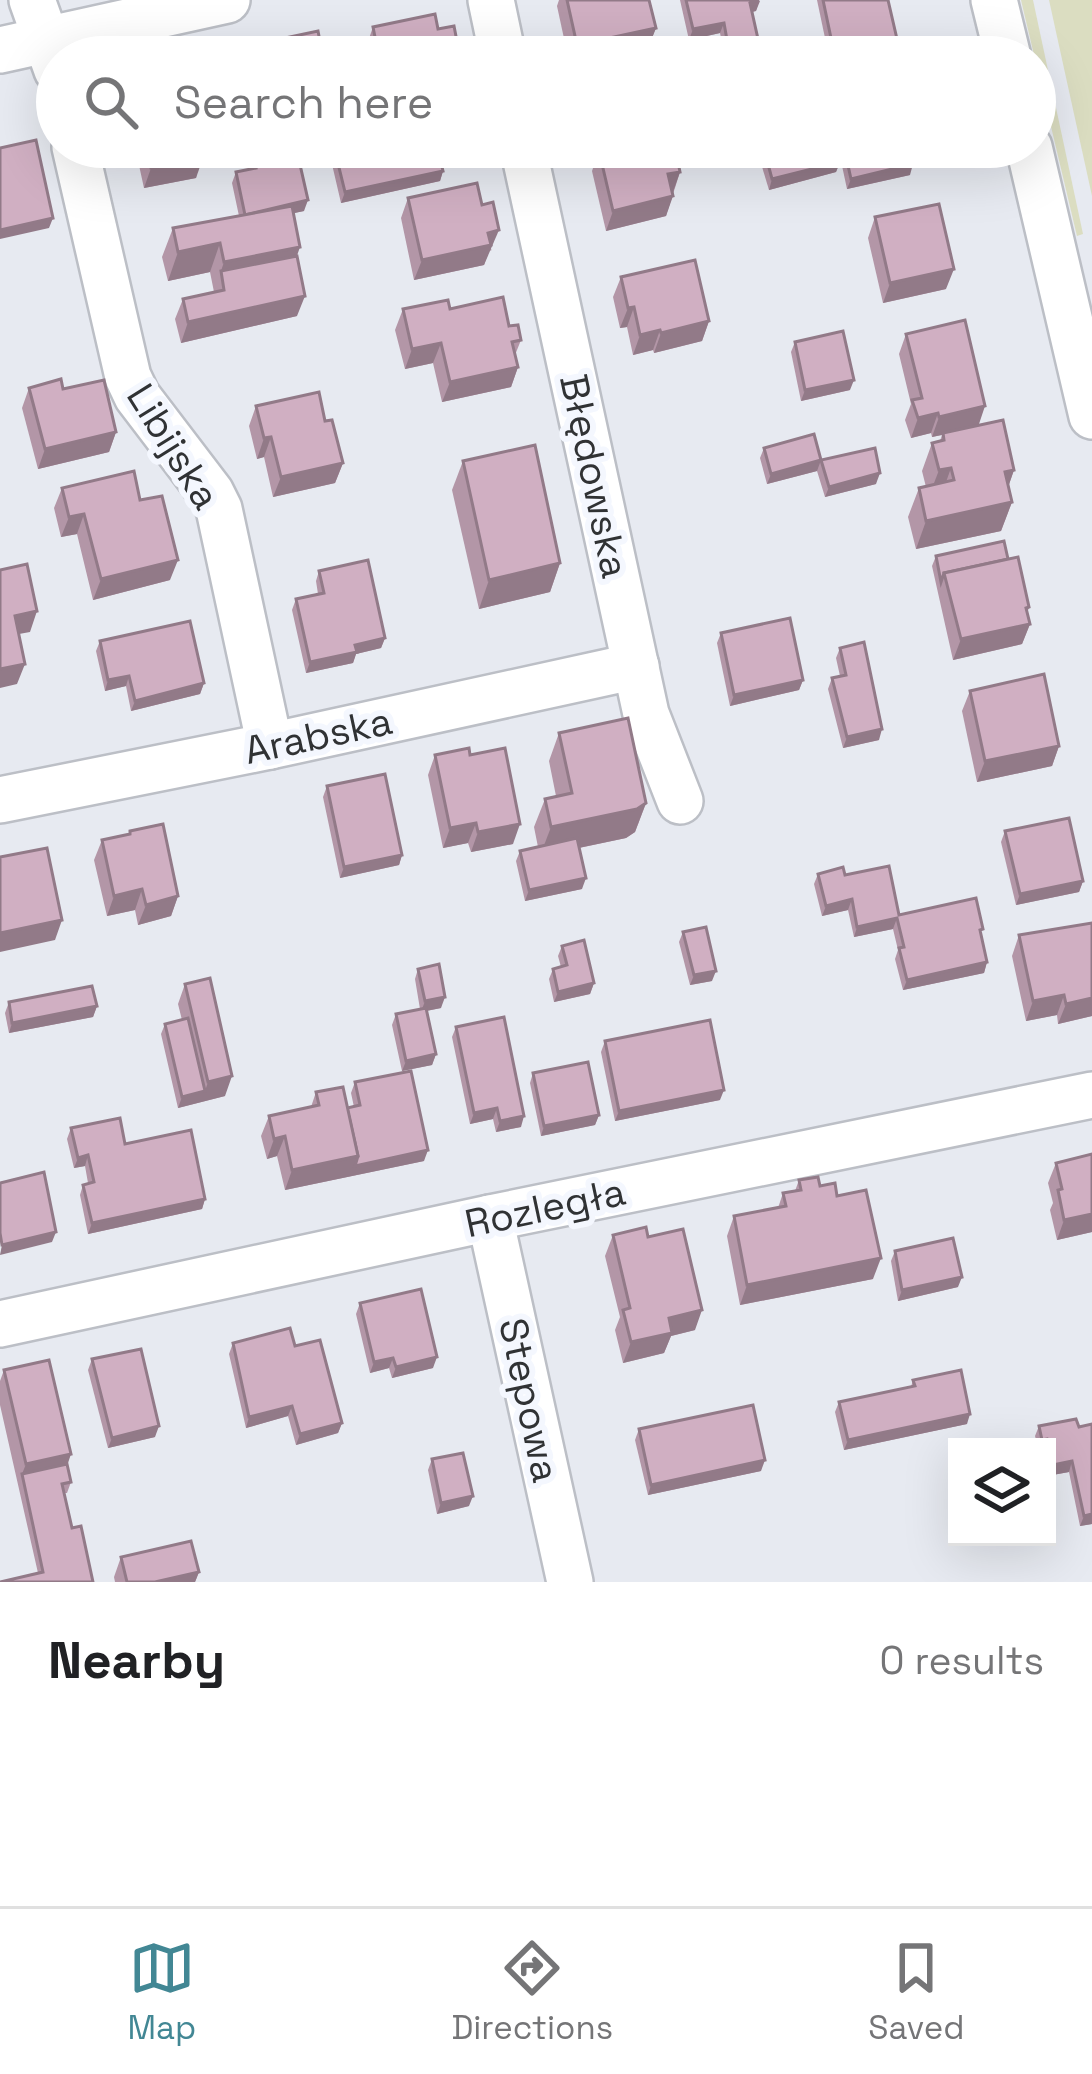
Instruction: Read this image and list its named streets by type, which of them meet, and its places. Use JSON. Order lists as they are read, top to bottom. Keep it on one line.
{"streets":{"street":["Libijska","Błędowska","Arabska","Rozległa","Stepowa"]},"crossings":[["Libijska","Arabska"],["Błędowska","Arabska"],["Rozległa","Stepowa"]],"page":{"search":"Search here","heading":["Nearby","0 results"],"nav":["Map","Directions","Saved"]}}
